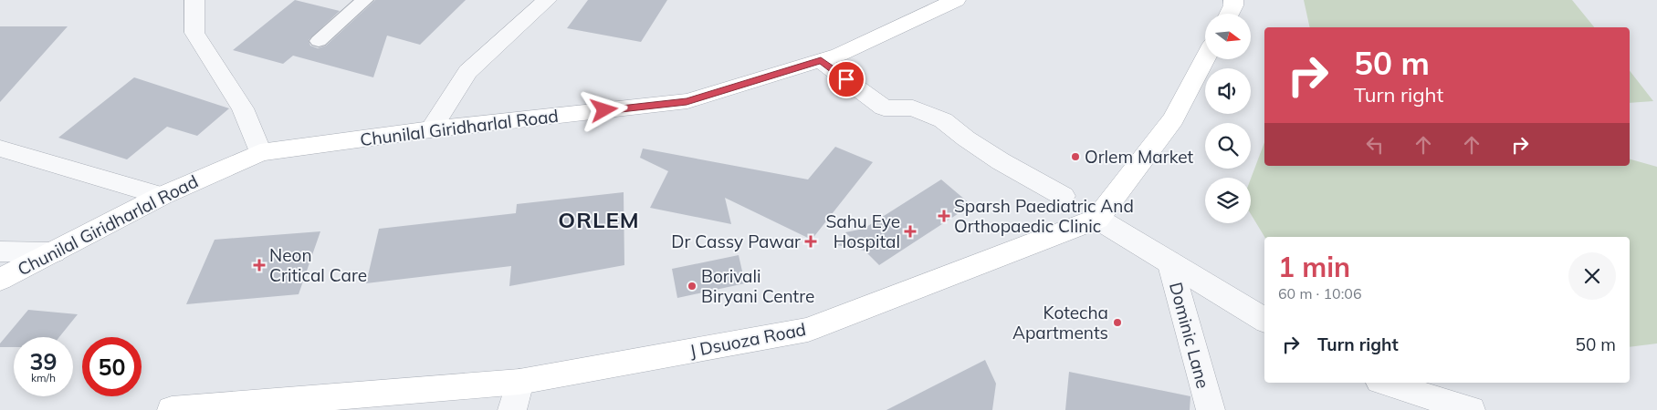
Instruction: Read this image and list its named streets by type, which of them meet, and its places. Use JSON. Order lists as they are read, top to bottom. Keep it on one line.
{"streets":{"main road":["Chunilal Giridharlal Road","J Dsuoza Road"],"street":["Dominic Lane"]},"districts":["ORLEM"],"places":{"other":["Orlem Market","Borivali Biryani Centre","Kotecha Apartments"],"health":["Sparsh Paediatric And Orthopaedic Clinic","Sahu Eye Hospital","Dr Cassy Pawar","Neon Critical Care"]},"north":"right","page":{"turn":["50 m","Turn right"],"heading":["1 min","60 m · 10:06"],"list":[{"name":"Turn right","value":"50 m"}],"speed":"39 km/h","limit":"50"}}
